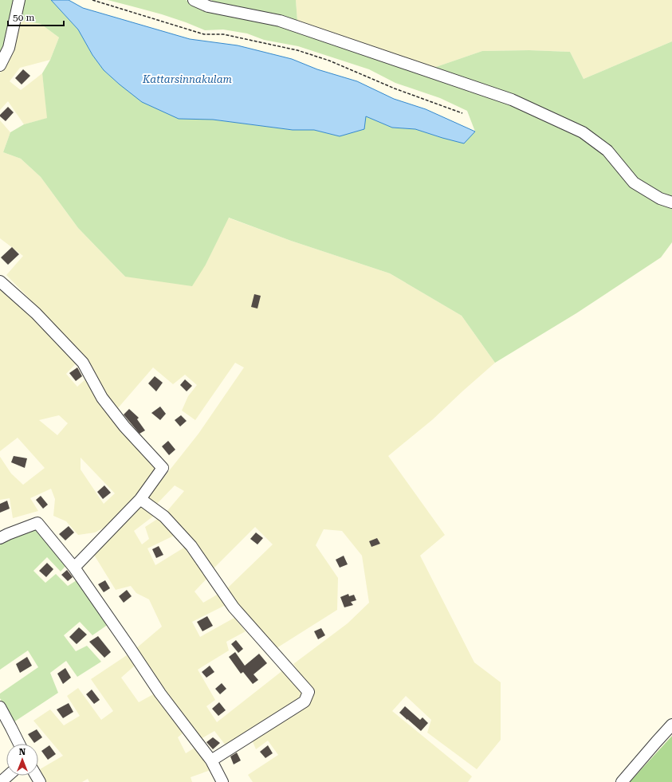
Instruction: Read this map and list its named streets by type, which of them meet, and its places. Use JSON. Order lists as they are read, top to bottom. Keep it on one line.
{"water":["Kattarsinnakulam"],"scale_bar":"50 m","north":"top"}
